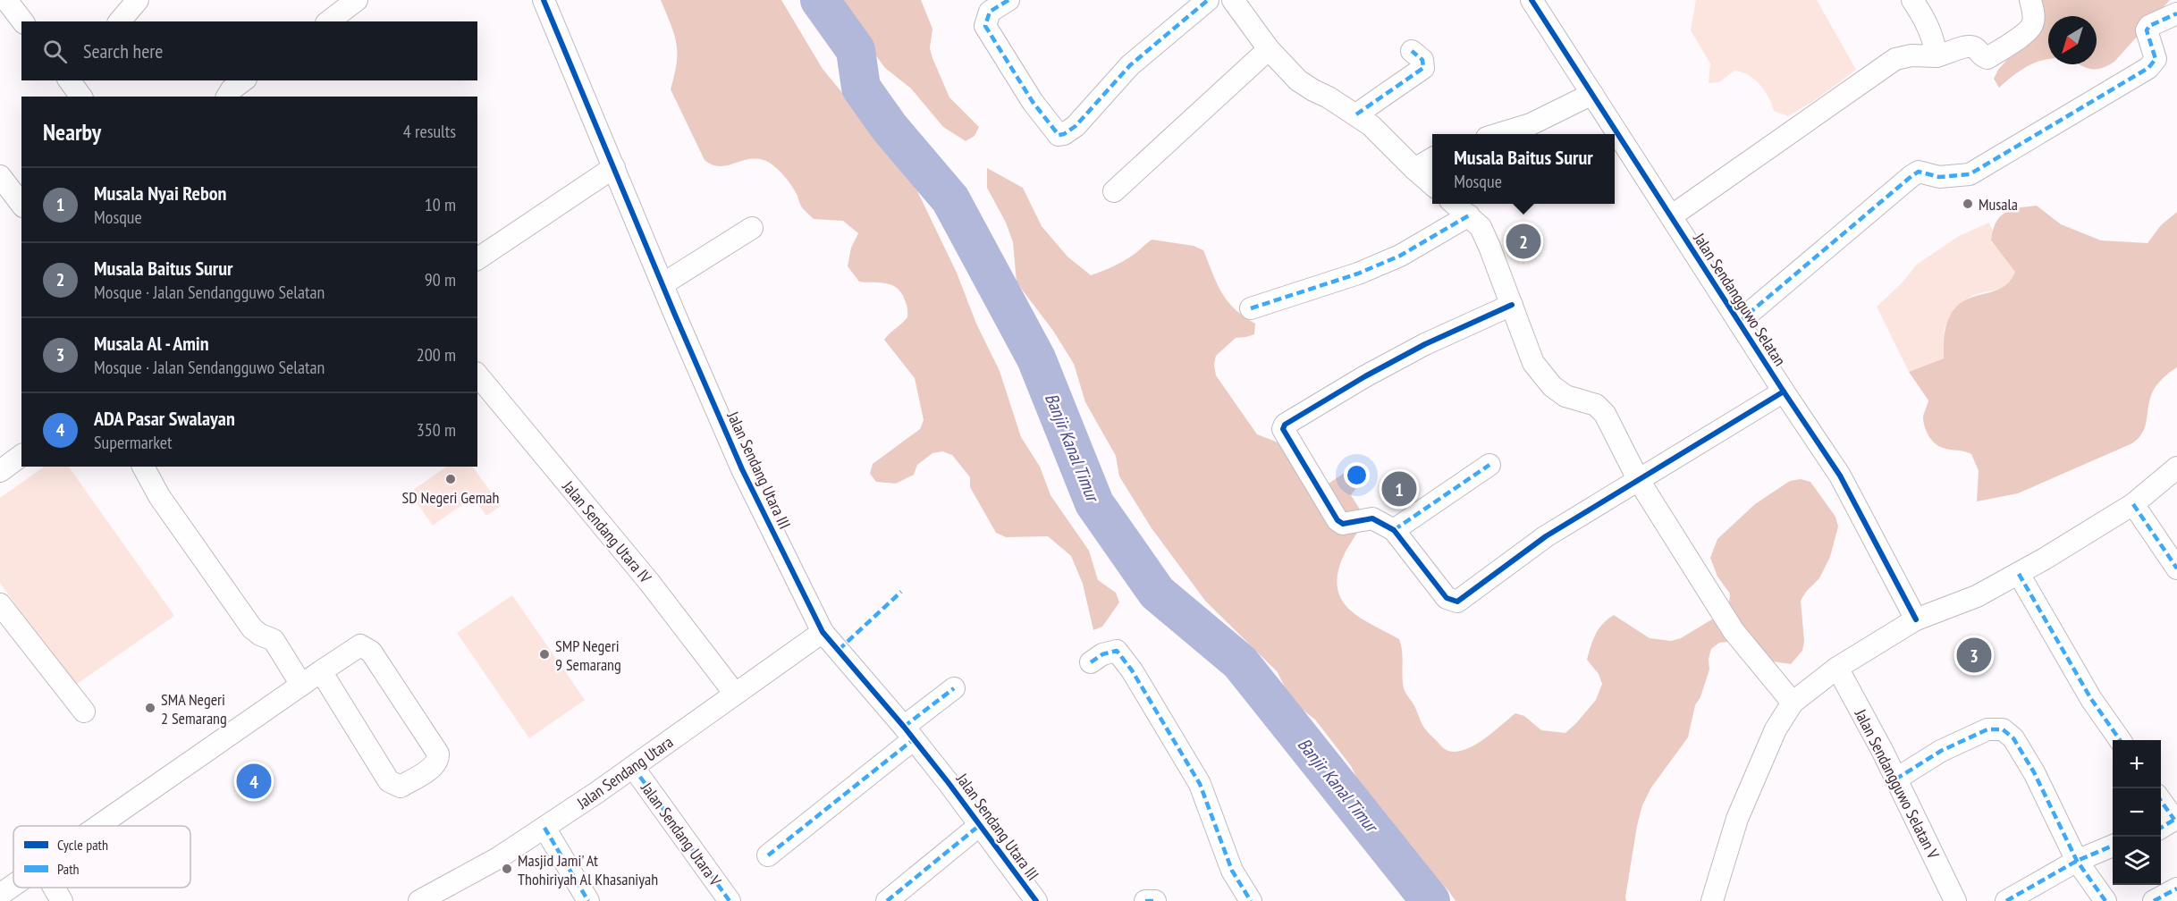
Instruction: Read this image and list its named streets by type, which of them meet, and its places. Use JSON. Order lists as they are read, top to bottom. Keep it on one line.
{"streets":{"street":["Jalan Sendangguwo Selatan","Jalan Sendang Utara III","Jalan Sendang Utara IV","Jalan Sendang Utara","Jalan Sendangguwo Selatan V","Jalan Sendang Utara V"]},"crossings":[["Jalan Sendang Utara III","Jalan Sendang Utara"],["Jalan Sendang Utara IV","Jalan Sendang Utara"],["Jalan Sendang Utara","Jalan Sendang Utara V"]],"water":["Banjir Kanal Timur"],"places":["Musala","SD Negeri Gemah","SMP Negeri 9 Semarang","SMA Negeri 2 Semarang","Masjid Jami' At Thohiriyah Al Khasaniyah"],"legend":["Cycle path","Path"],"north":"bottom left","page":{"search":"Search here","heading":["Nearby","4 results"],"popup":["Musala Baitus Surur","Mosque"],"list":[{"mark":"1","name":"Musala Nyai Rebon","note":"Mosque","value":"10 m"},{"mark":"2","name":"Musala Baitus Surur","note":"Mosque · Jalan Sendangguwo Selatan","value":"90 m"},{"mark":"3","name":"Musala Al - Amin","note":"Mosque · Jalan Sendangguwo Selatan","value":"200 m"},{"mark":"4","name":"ADA Pasar Swalayan","note":"Supermarket","value":"350 m"}],"pins":["2","1","3","4"],"map_buttons":["+","−"]}}
